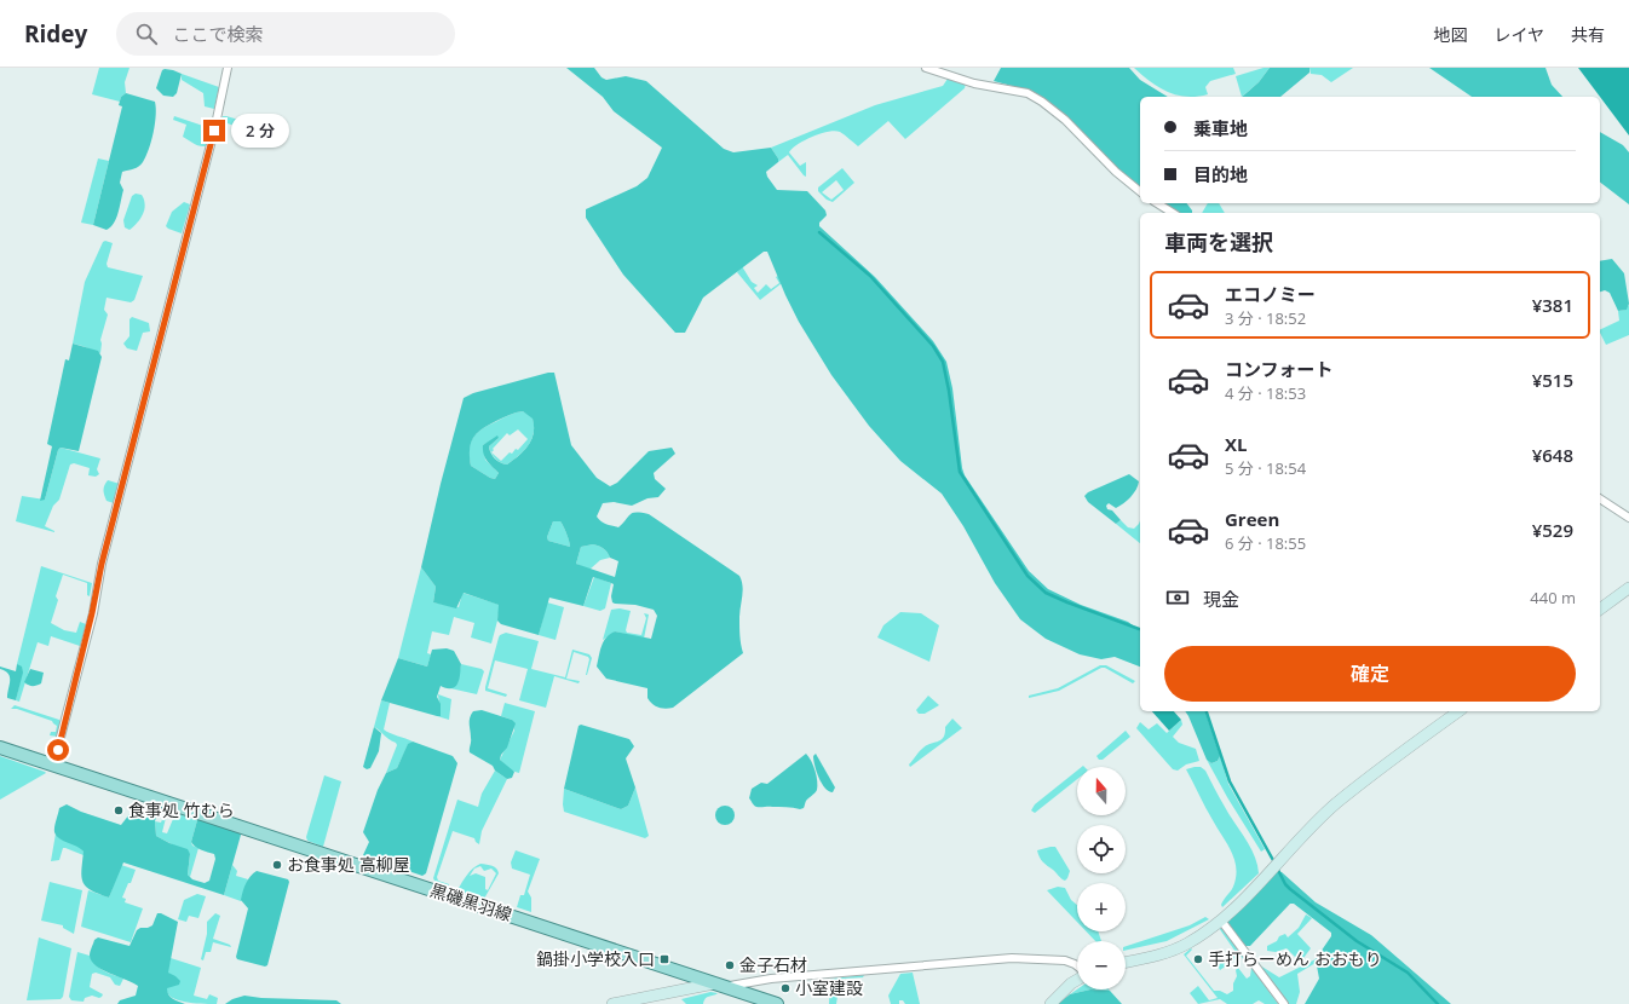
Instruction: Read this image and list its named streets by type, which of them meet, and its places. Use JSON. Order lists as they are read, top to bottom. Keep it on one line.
{"streets":{"main road":["黒磯黒羽線"]},"places":{"other":["食事処 竹むら","お食事処 高柳屋","手打らーめん おおもり","金子石材","小室建設"],"transit":["鍋掛小学校入口"]},"north":"top","page":{"header":"Ridey","search":"ここで検索","nav":["地図","レイヤ","共有"],"banner":["乗車地","目的地"],"bubble":"2 分","heading":"車両を選択","list":[{"name":"エコノミー","note":"3 分 · 18:52","value":"¥381"},{"name":"コンフォート","note":"4 分 · 18:53","value":"¥515"},{"name":"XL","note":"5 分 · 18:54","value":"¥648"},{"name":"Green","note":"6 分 · 18:55","value":"¥529"}],"pay":["現金","440 m"],"buttons":"確定","map_buttons":["+","−"]}}
